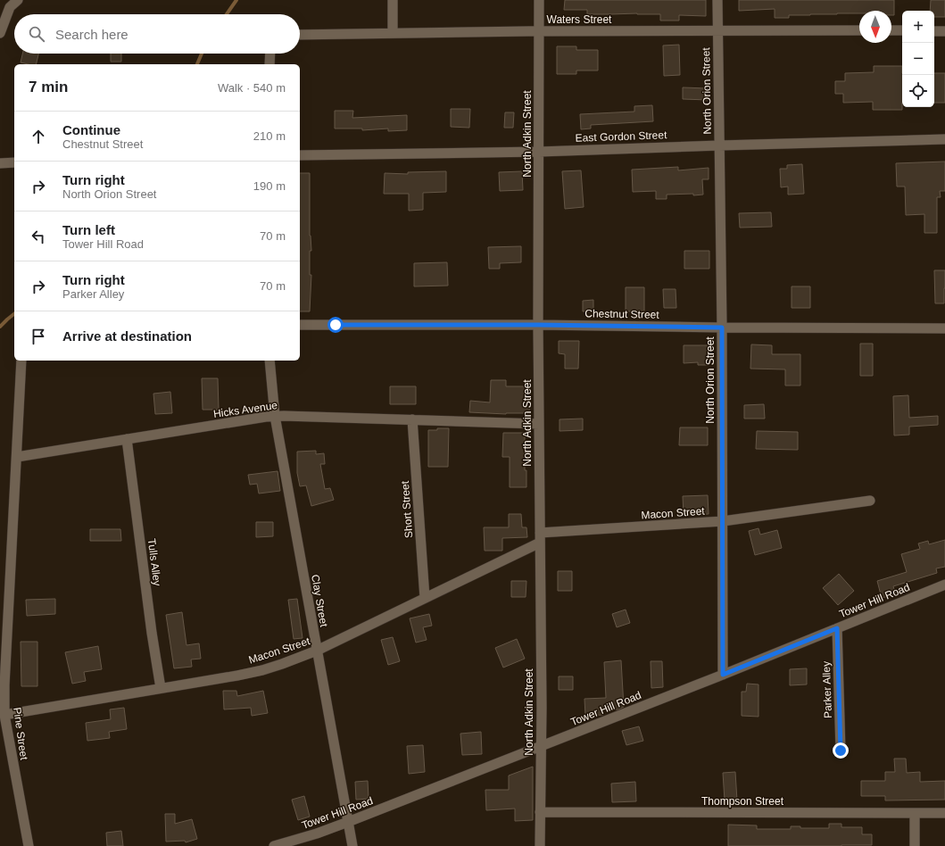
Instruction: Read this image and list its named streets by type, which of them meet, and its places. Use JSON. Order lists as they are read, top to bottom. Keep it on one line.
{"streets":{"street":["Waters Street","North Orion Street","North Adkin Street","East Gordon Street","Chestnut Street","Hicks Avenue","Short Street","Macon Street","Tulls Alley","Clay Street","Tower Hill Road","Parker Alley","Pine Street","Thompson Street"]},"crossings":[["Waters Street","North Orion Street"],["Waters Street","North Adkin Street"],["North Orion Street","East Gordon Street"],["North Orion Street","Chestnut Street"],["North Orion Street","Macon Street"],["North Orion Street","Tower Hill Road"],["North Adkin Street","East Gordon Street"],["North Adkin Street","Chestnut Street"],["North Adkin Street","Hicks Avenue"],["North Adkin Street","Macon Street"],["North Adkin Street","Tower Hill Road"],["North Adkin Street","Thompson Street"],["Hicks Avenue","Short Street"],["Hicks Avenue","Tulls Alley"],["Hicks Avenue","Clay Street"],["Hicks Avenue","Pine Street"],["Short Street","Macon Street"],["Macon Street","Tulls Alley"],["Macon Street","Clay Street"],["Macon Street","Pine Street"],["Clay Street","Tower Hill Road"],["Tower Hill Road","Parker Alley"]],"north":"bottom","page":{"map_buttons":["+","−"],"search":"Search here","heading":["7 min","Walk · 540 m"],"list":[["Continue","Chestnut Street","210 m"],["Turn right","North Orion Street","190 m"],["Turn left","Tower Hill Road","70 m"],["Turn right","Parker Alley","70 m"],"Arrive at destination"]}}
